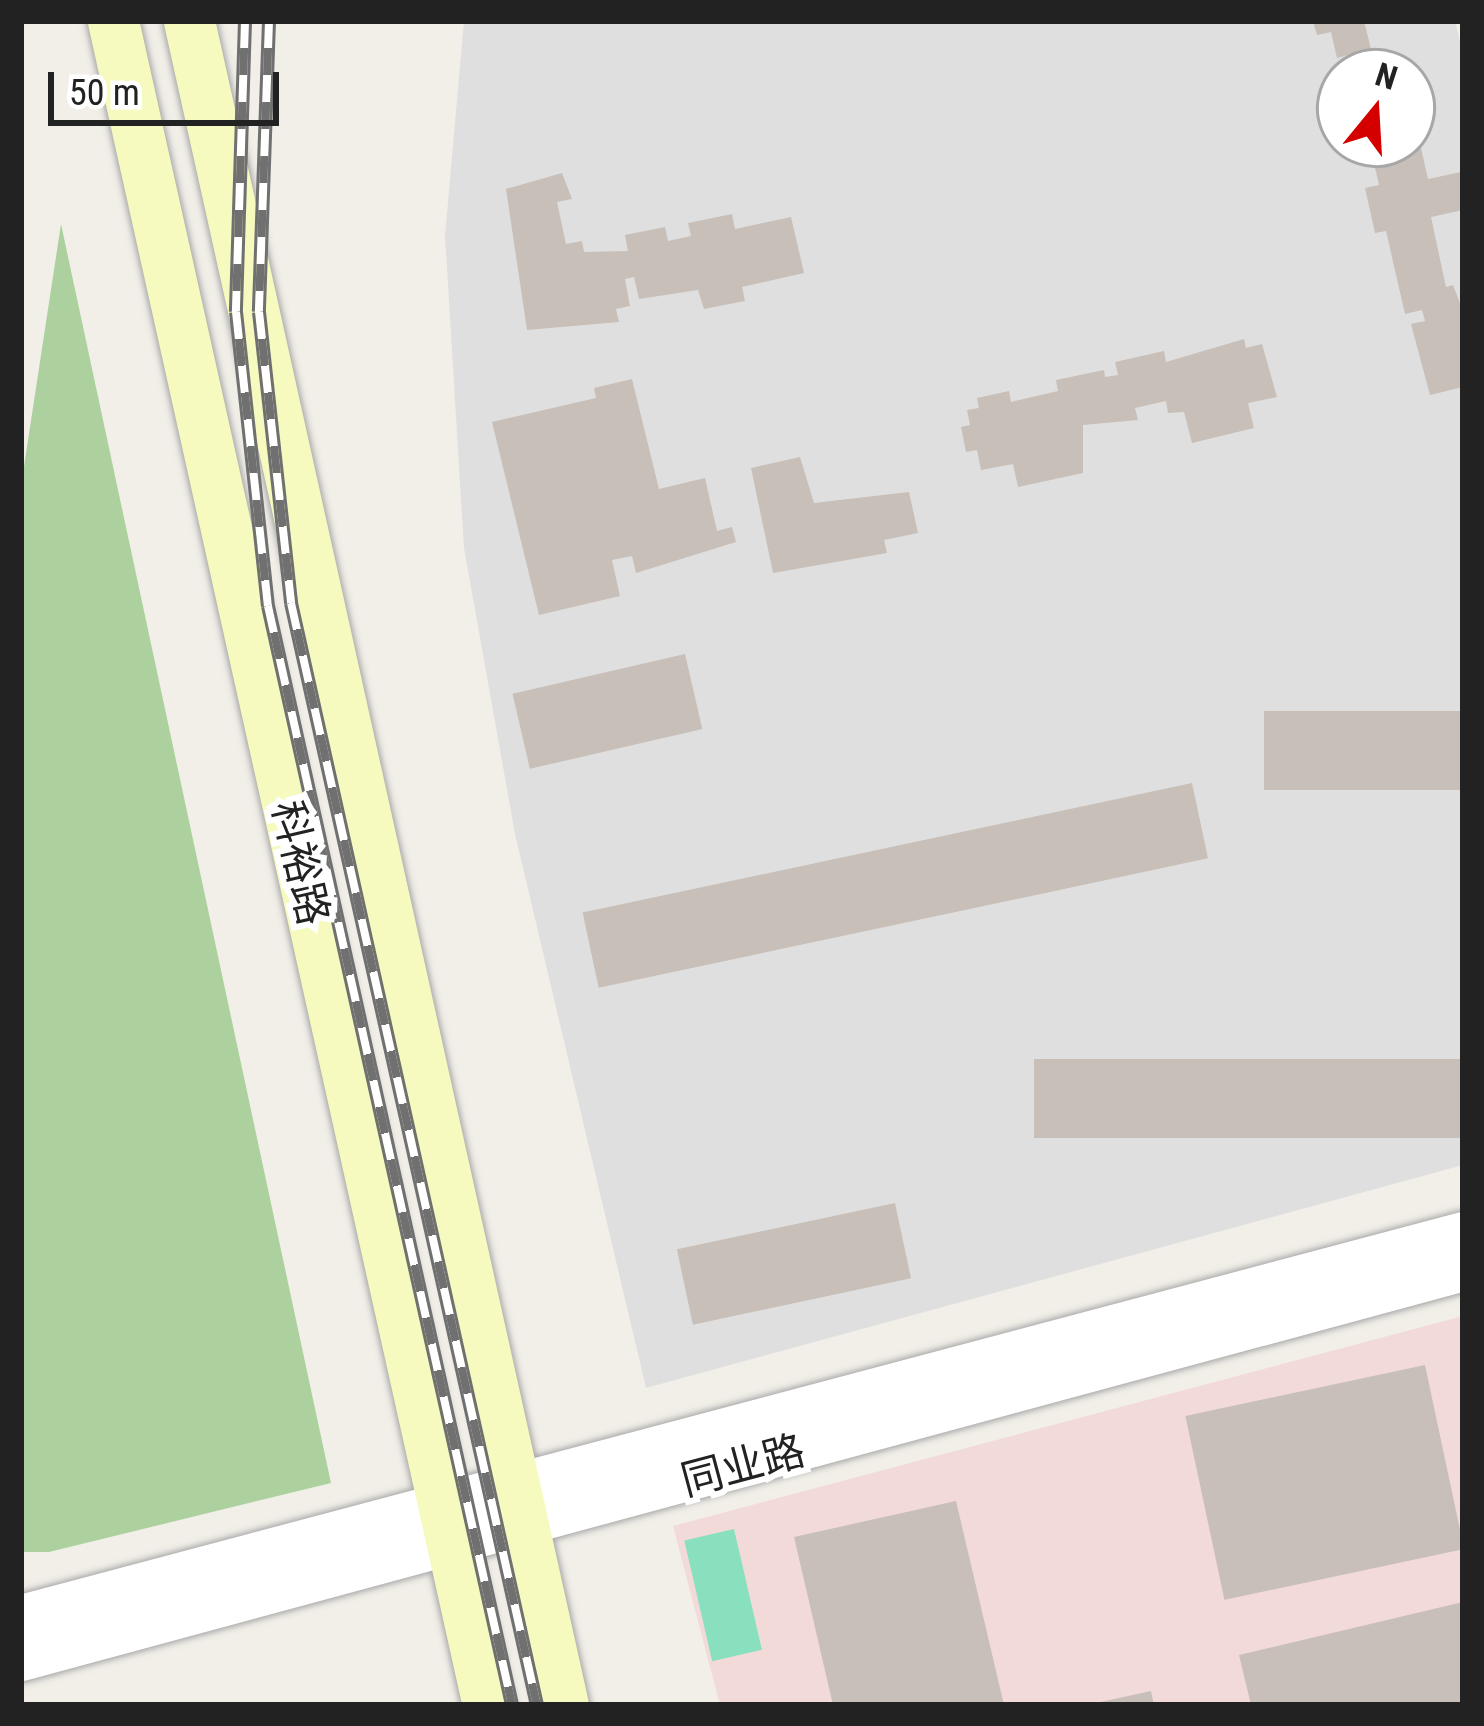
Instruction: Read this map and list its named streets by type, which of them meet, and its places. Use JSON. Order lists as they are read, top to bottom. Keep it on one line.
{"streets":{"main road":["科裕路"],"street":["同业路"]},"crossings":[["科裕路","同业路"]],"scale_bar":"50 m","north":"top"}
